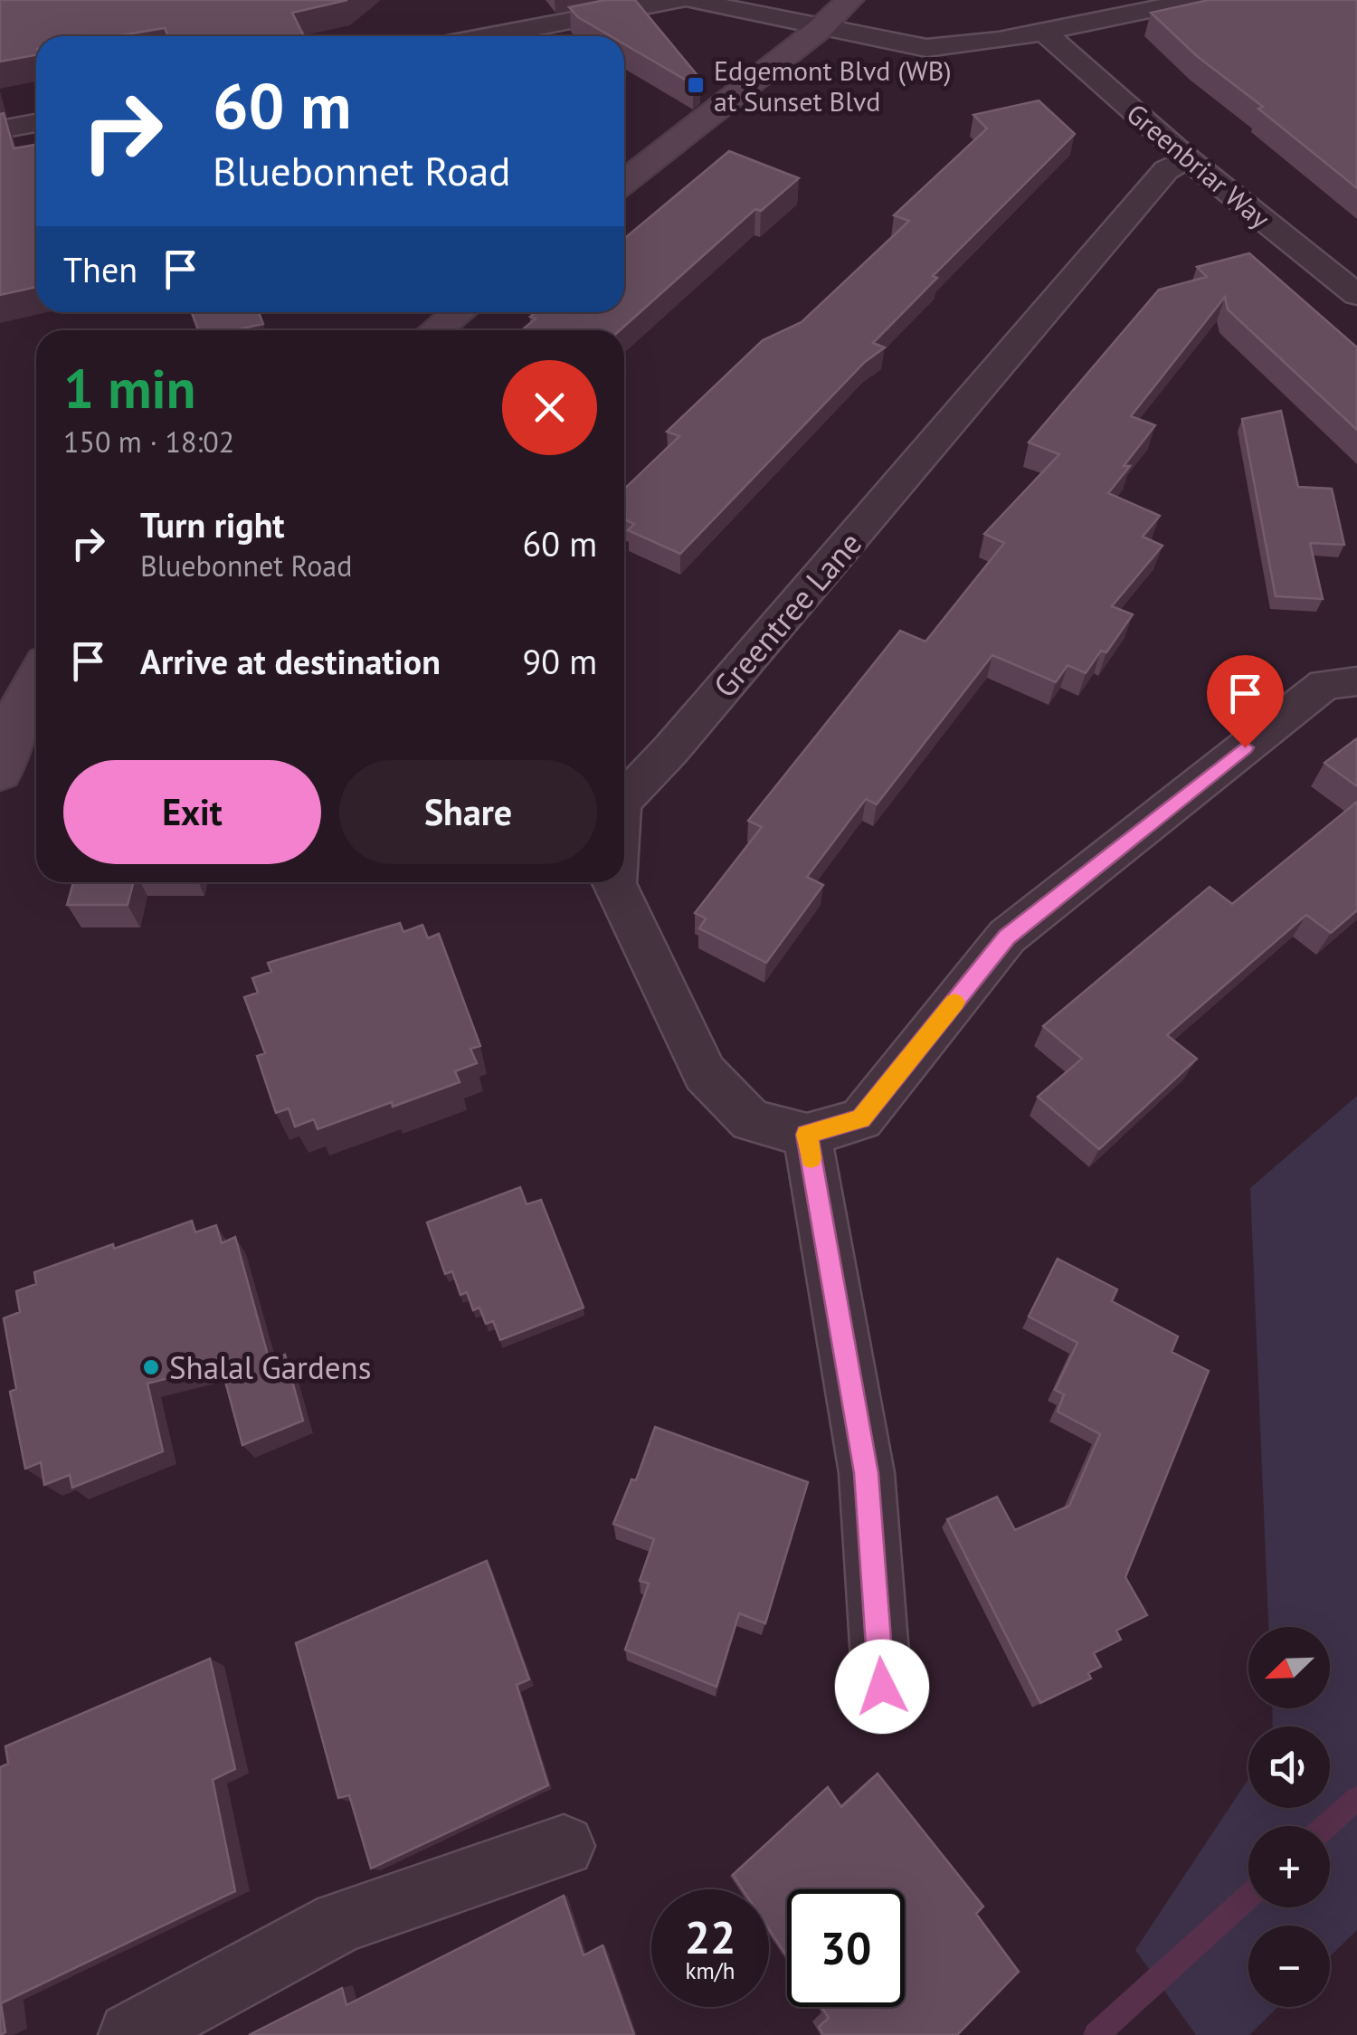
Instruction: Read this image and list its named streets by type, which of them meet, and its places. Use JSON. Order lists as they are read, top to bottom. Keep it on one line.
{"streets":{"street":["Greenbriar Way","Greentree Lane"]},"crossings":[["Greenbriar Way","Greentree Lane"]],"places":{"transit":["Edgemont Blvd (WB) at Sunset Blvd"],"other":["Shalal Gardens"]},"north":"bottom left","page":{"turn":["60 m","Bluebonnet Road"],"then":"Then","heading":["1 min","150 m · 18:02"],"list":[{"name":"Turn right","note":"Bluebonnet Road","value":"60 m"},{"name":"Arrive at destination","value":"90 m"}],"buttons":["Exit","Share"],"map_buttons":["+","−"],"speed":"22 km/h","limit":"30"}}
